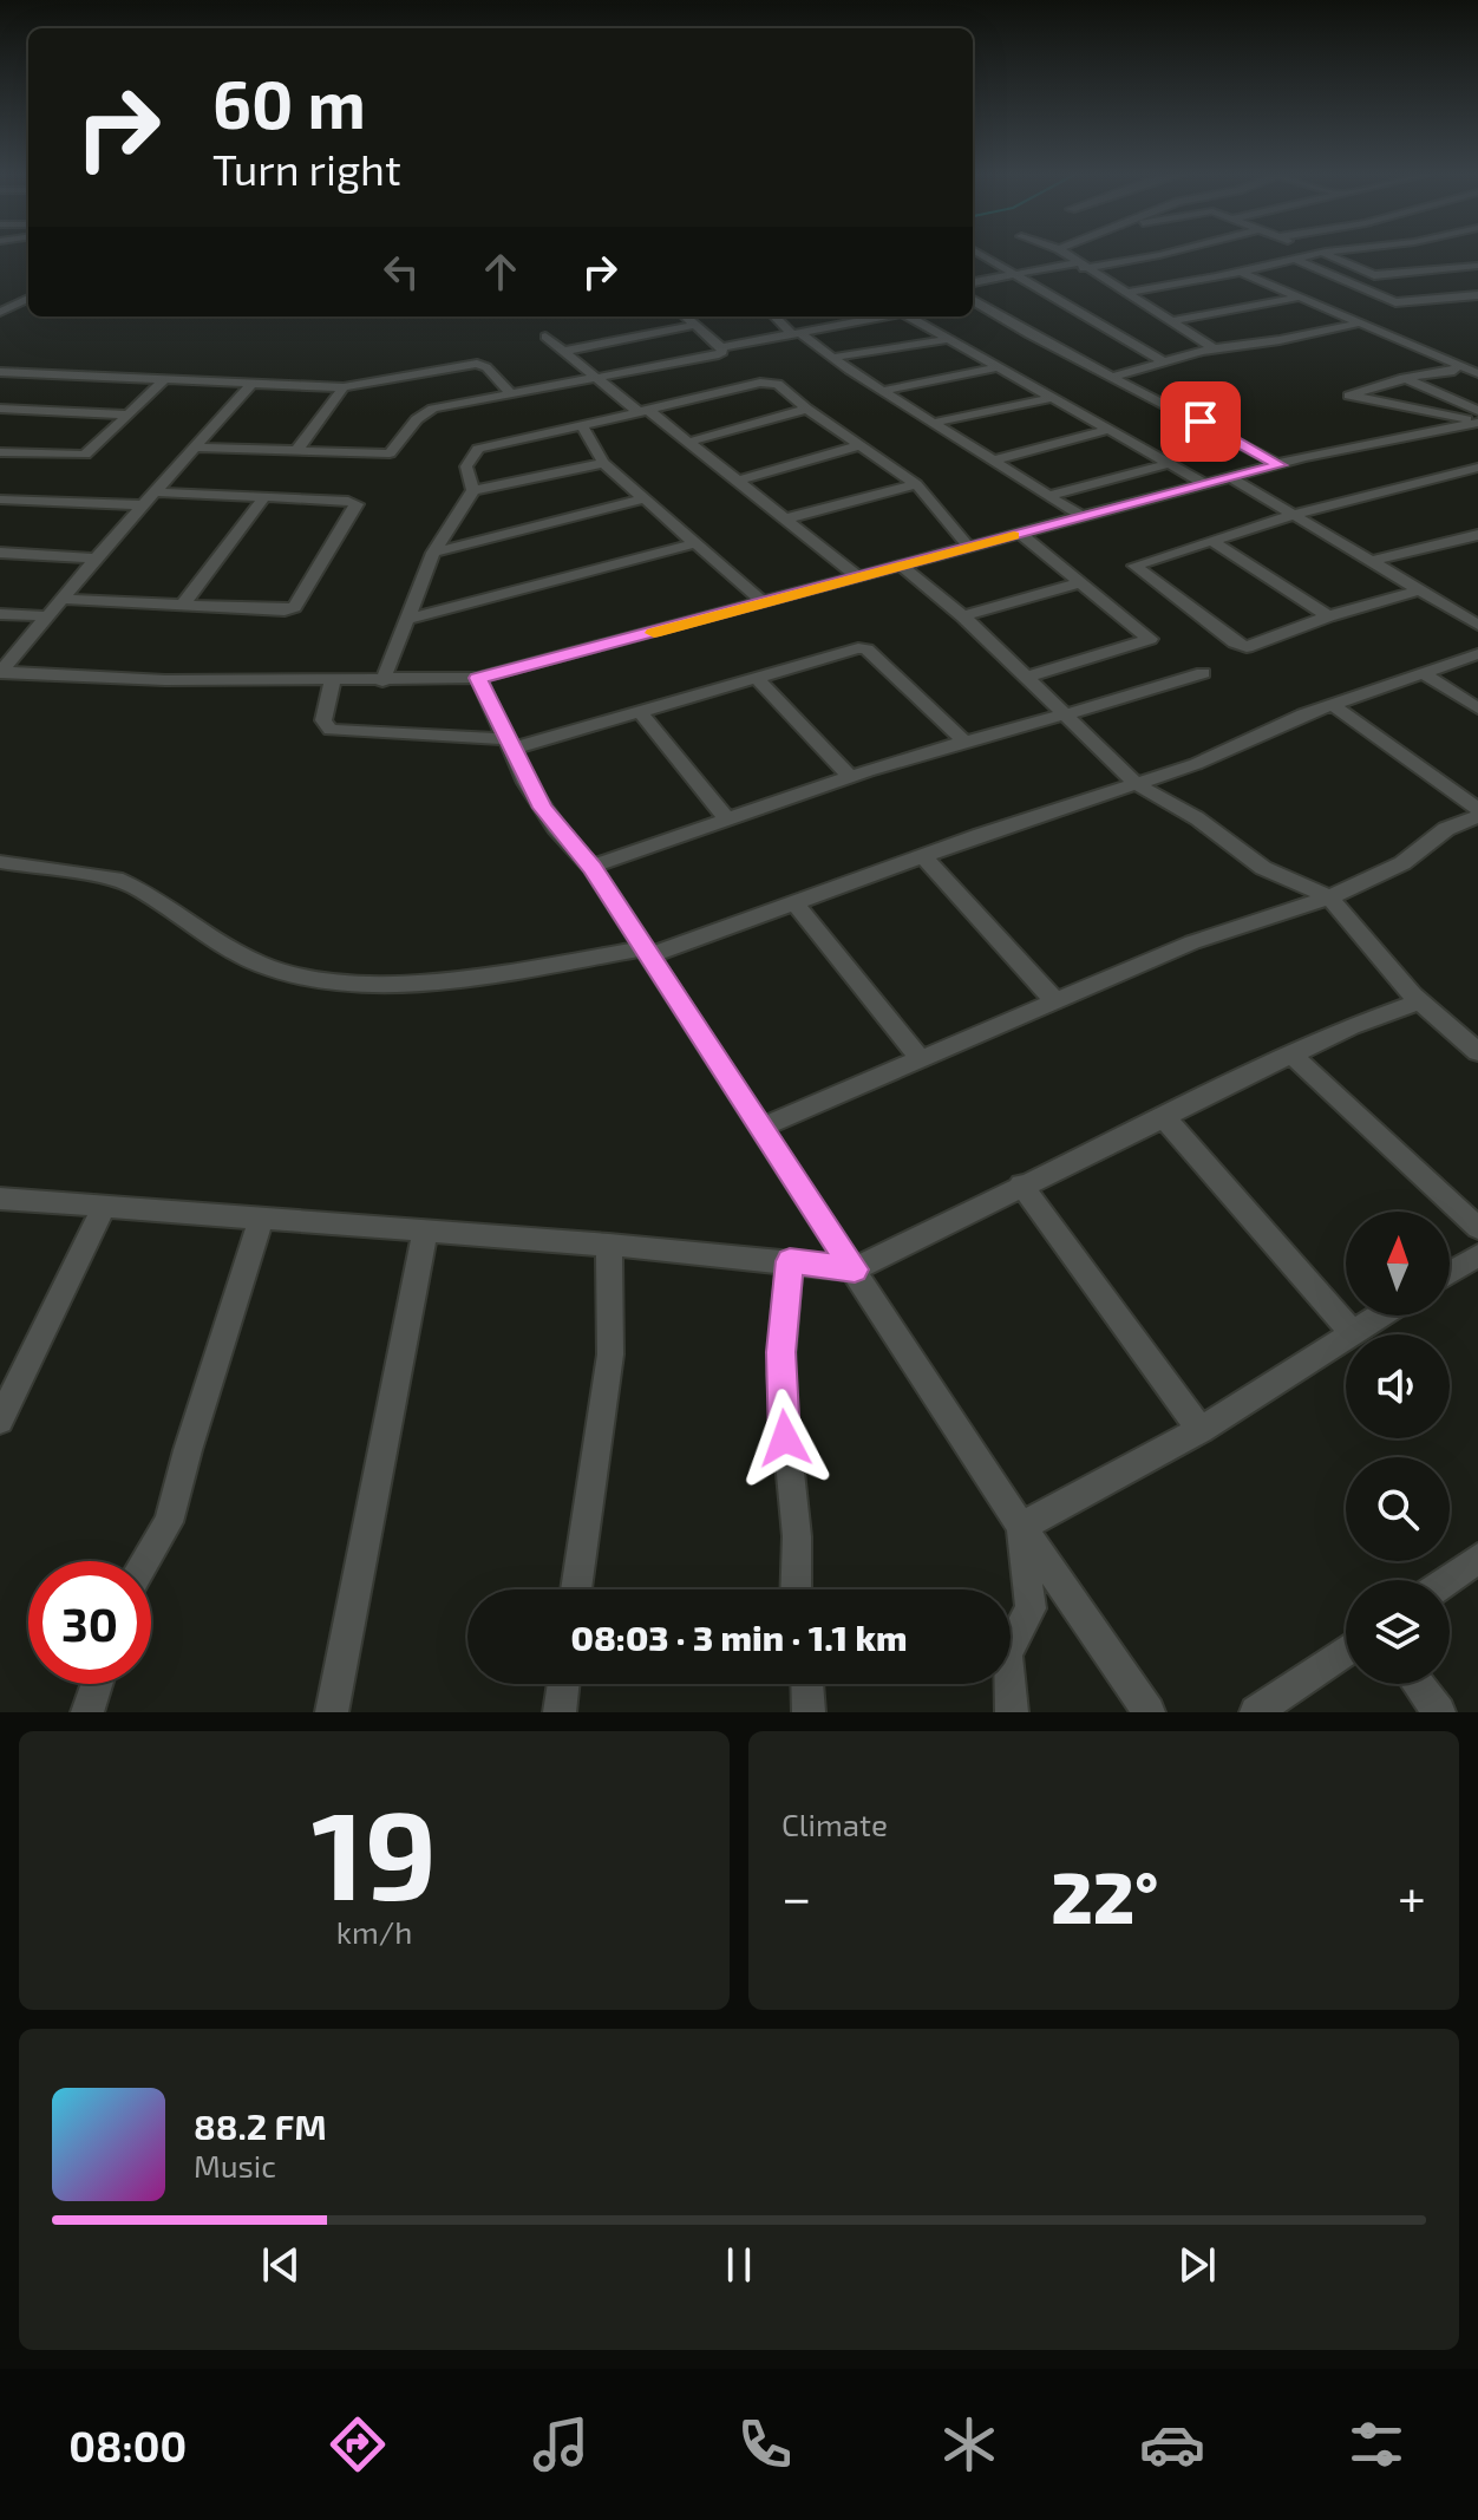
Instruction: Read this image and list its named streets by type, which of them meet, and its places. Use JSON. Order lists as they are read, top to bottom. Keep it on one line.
{"north":"top","page":{"turn":["60 m","Turn right"],"limit":"30","trip":"08:03 · 3 min · 1.1 km","tile":[["19","km/h"],"Climate"],"heat":["−","22°","+"],"song":["88.2 FM","Music"],"tabs":"08:00"}}
